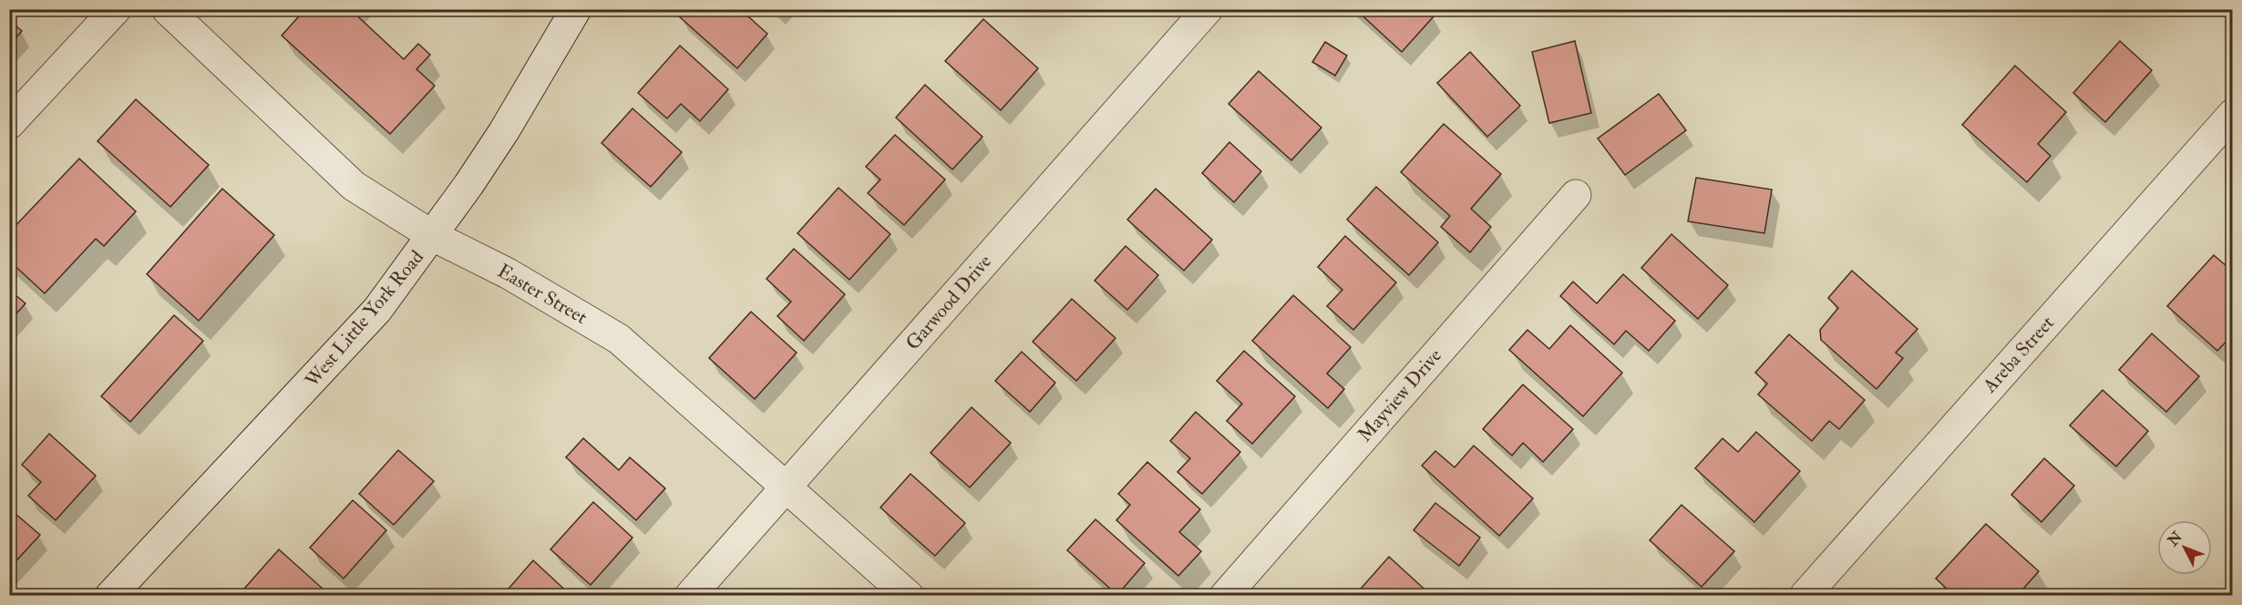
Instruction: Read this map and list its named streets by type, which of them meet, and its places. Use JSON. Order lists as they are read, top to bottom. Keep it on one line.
{"streets":{"street":["Easter Street","Garwood Drive","West Little York Road","Areba Street","Mayview Drive"]},"crossings":[["Easter Street","Garwood Drive"],["Easter Street","West Little York Road"]],"north":"top left"}
